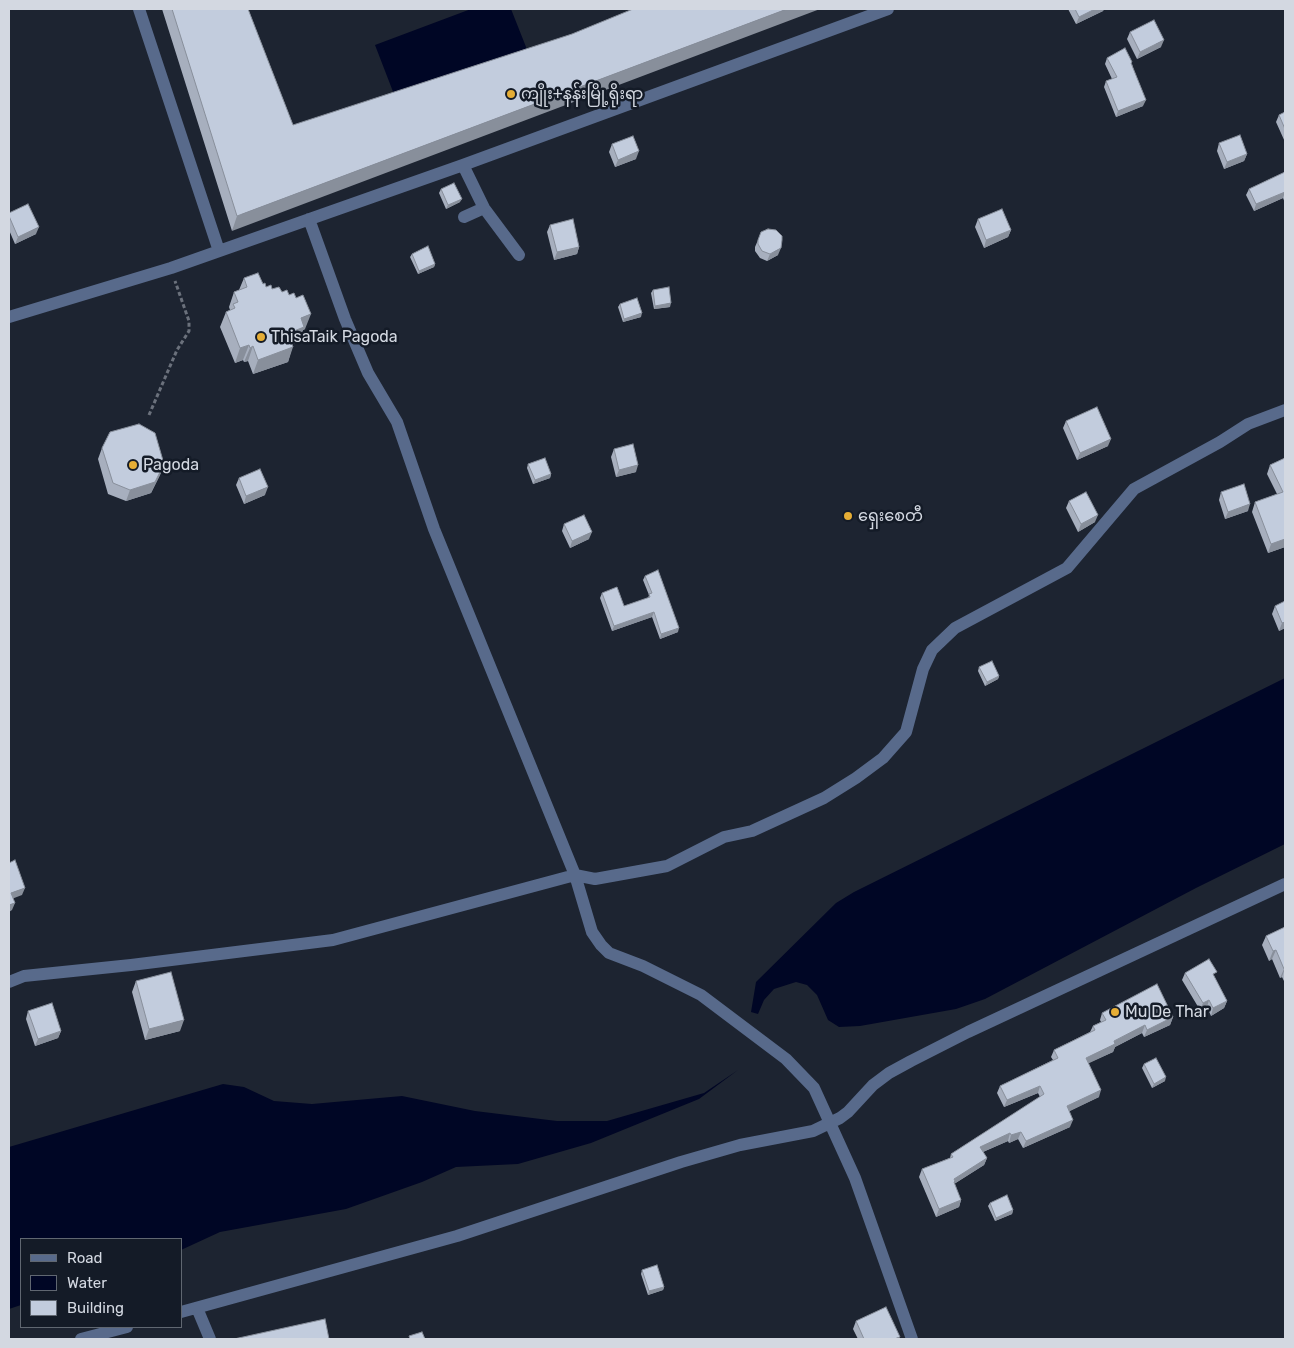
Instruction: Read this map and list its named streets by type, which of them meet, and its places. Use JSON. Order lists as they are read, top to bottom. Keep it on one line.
{"places":["ကျိုး+နန်းမြို့ရိုးရာ","ThisaTaik Pagoda","Pagoda","ရှေးစေတီ","Mu De Thar"],"legend":["Road","Water","Building"]}
